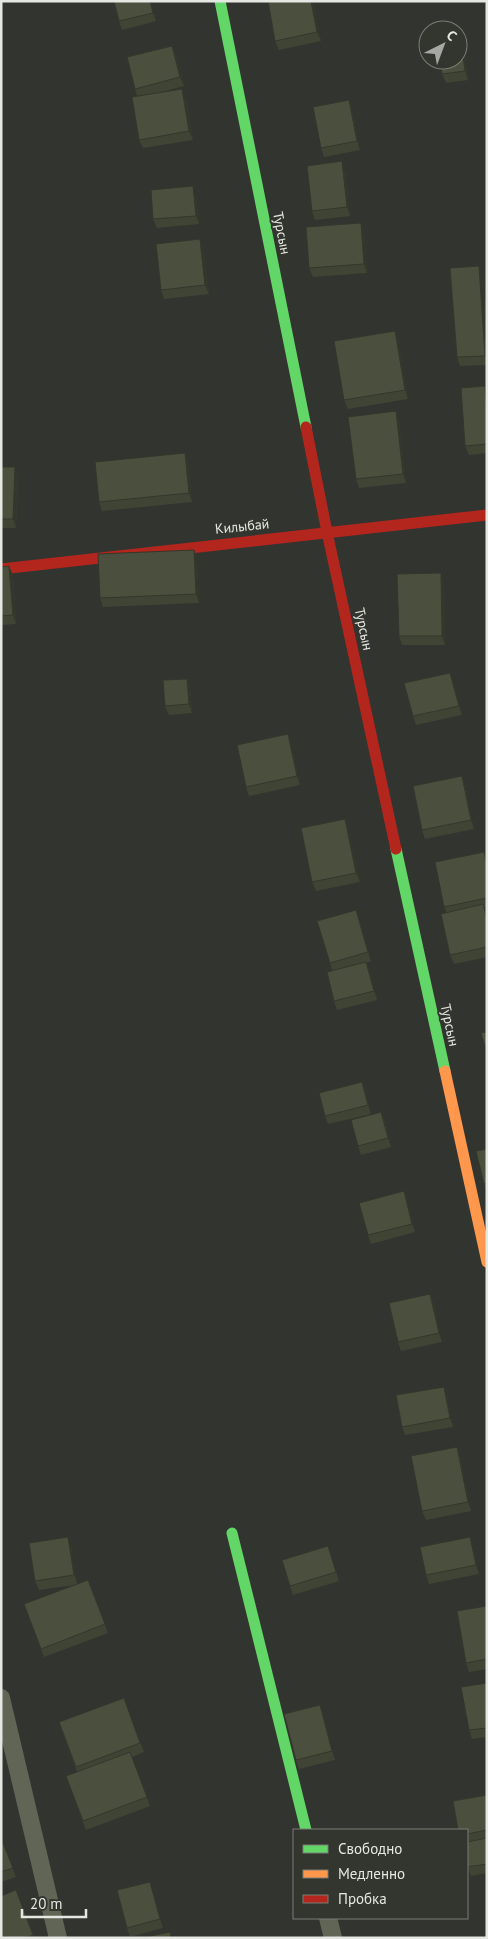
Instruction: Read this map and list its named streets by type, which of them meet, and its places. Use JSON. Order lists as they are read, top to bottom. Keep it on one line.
{"streets":{"street":["Турсын","Килыбай"]},"crossings":[["Турсын","Килыбай"]],"legend":["Свободно","Медленно","Пробка"],"scale_bar":"20 m","north":"top right"}
